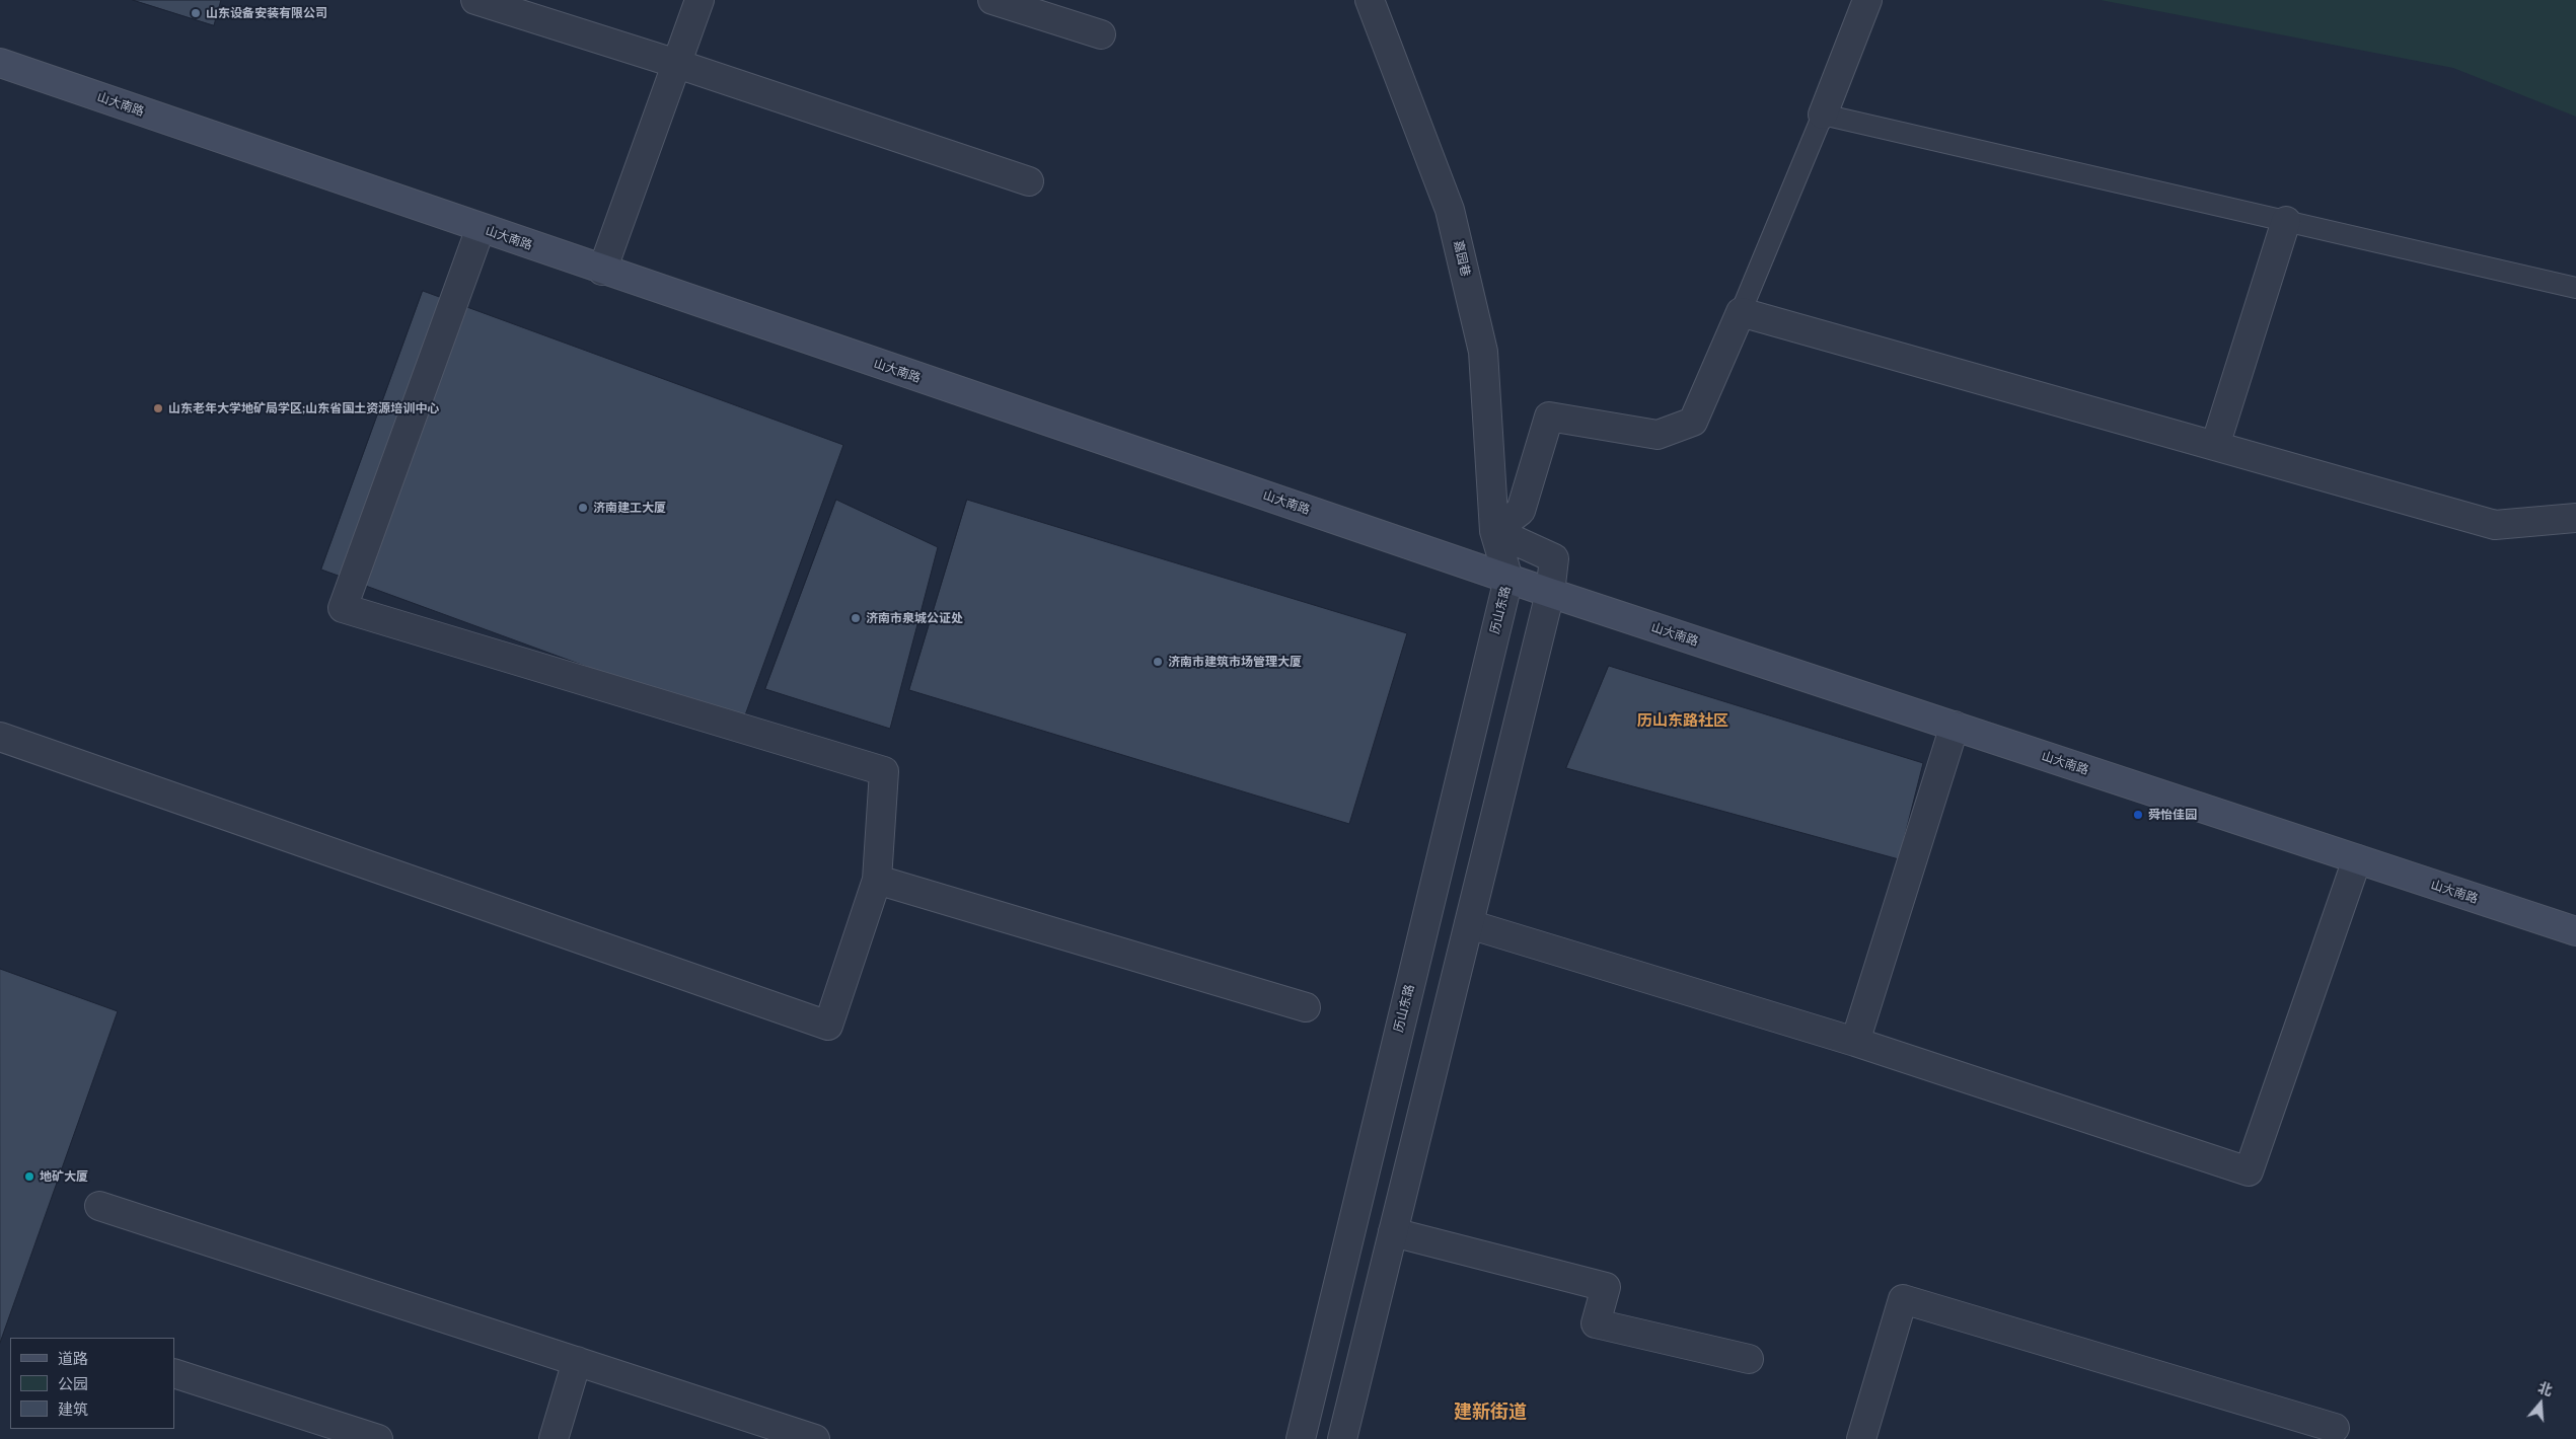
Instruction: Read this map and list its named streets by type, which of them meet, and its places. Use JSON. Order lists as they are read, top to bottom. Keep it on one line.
{"streets":{"main road":["山大南路"],"street":["嘉园巷","历山东路"]},"crossings":[["山大南路","嘉园巷"],["山大南路","历山东路"],["嘉园巷","历山东路"]],"districts":["历山东路社区","建新街道"],"places":["山东设备安装有限公司","山东老年大学地矿局学区;山东省国土资源培训中心","济南建工大厦","济南市泉城公证处","济南市建筑市场管理大厦","舜怡佳园","地矿大厦"],"legend":["道路","公园","建筑"],"north":"top"}
